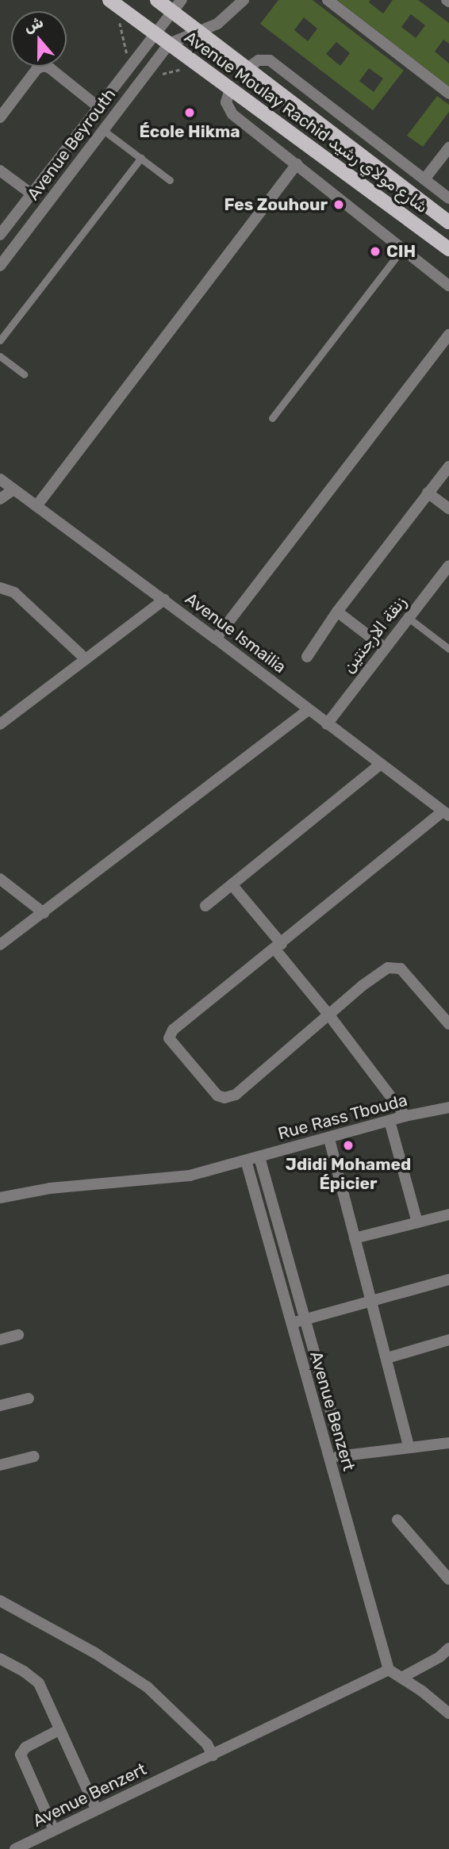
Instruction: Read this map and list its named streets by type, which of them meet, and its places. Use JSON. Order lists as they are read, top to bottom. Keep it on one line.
{"streets":{"main road":["Avenue Moulay Rachid شارع مولاي رشيد"],"street":["Avenue Beyrouth","Avenue Ismailia","زنقة الارجنتين","Rue Rass Tbouda","Avenue Benzert"]},"crossings":[["Avenue Moulay Rachid شارع مولاي رشيد","Avenue Beyrouth"],["Avenue Ismailia","زنقة الارجنتين"],["Rue Rass Tbouda","Avenue Benzert"]],"places":["École Hikma","Fes Zouhour","CIH","Jdidi Mohamed Épicier"],"north":"top"}
